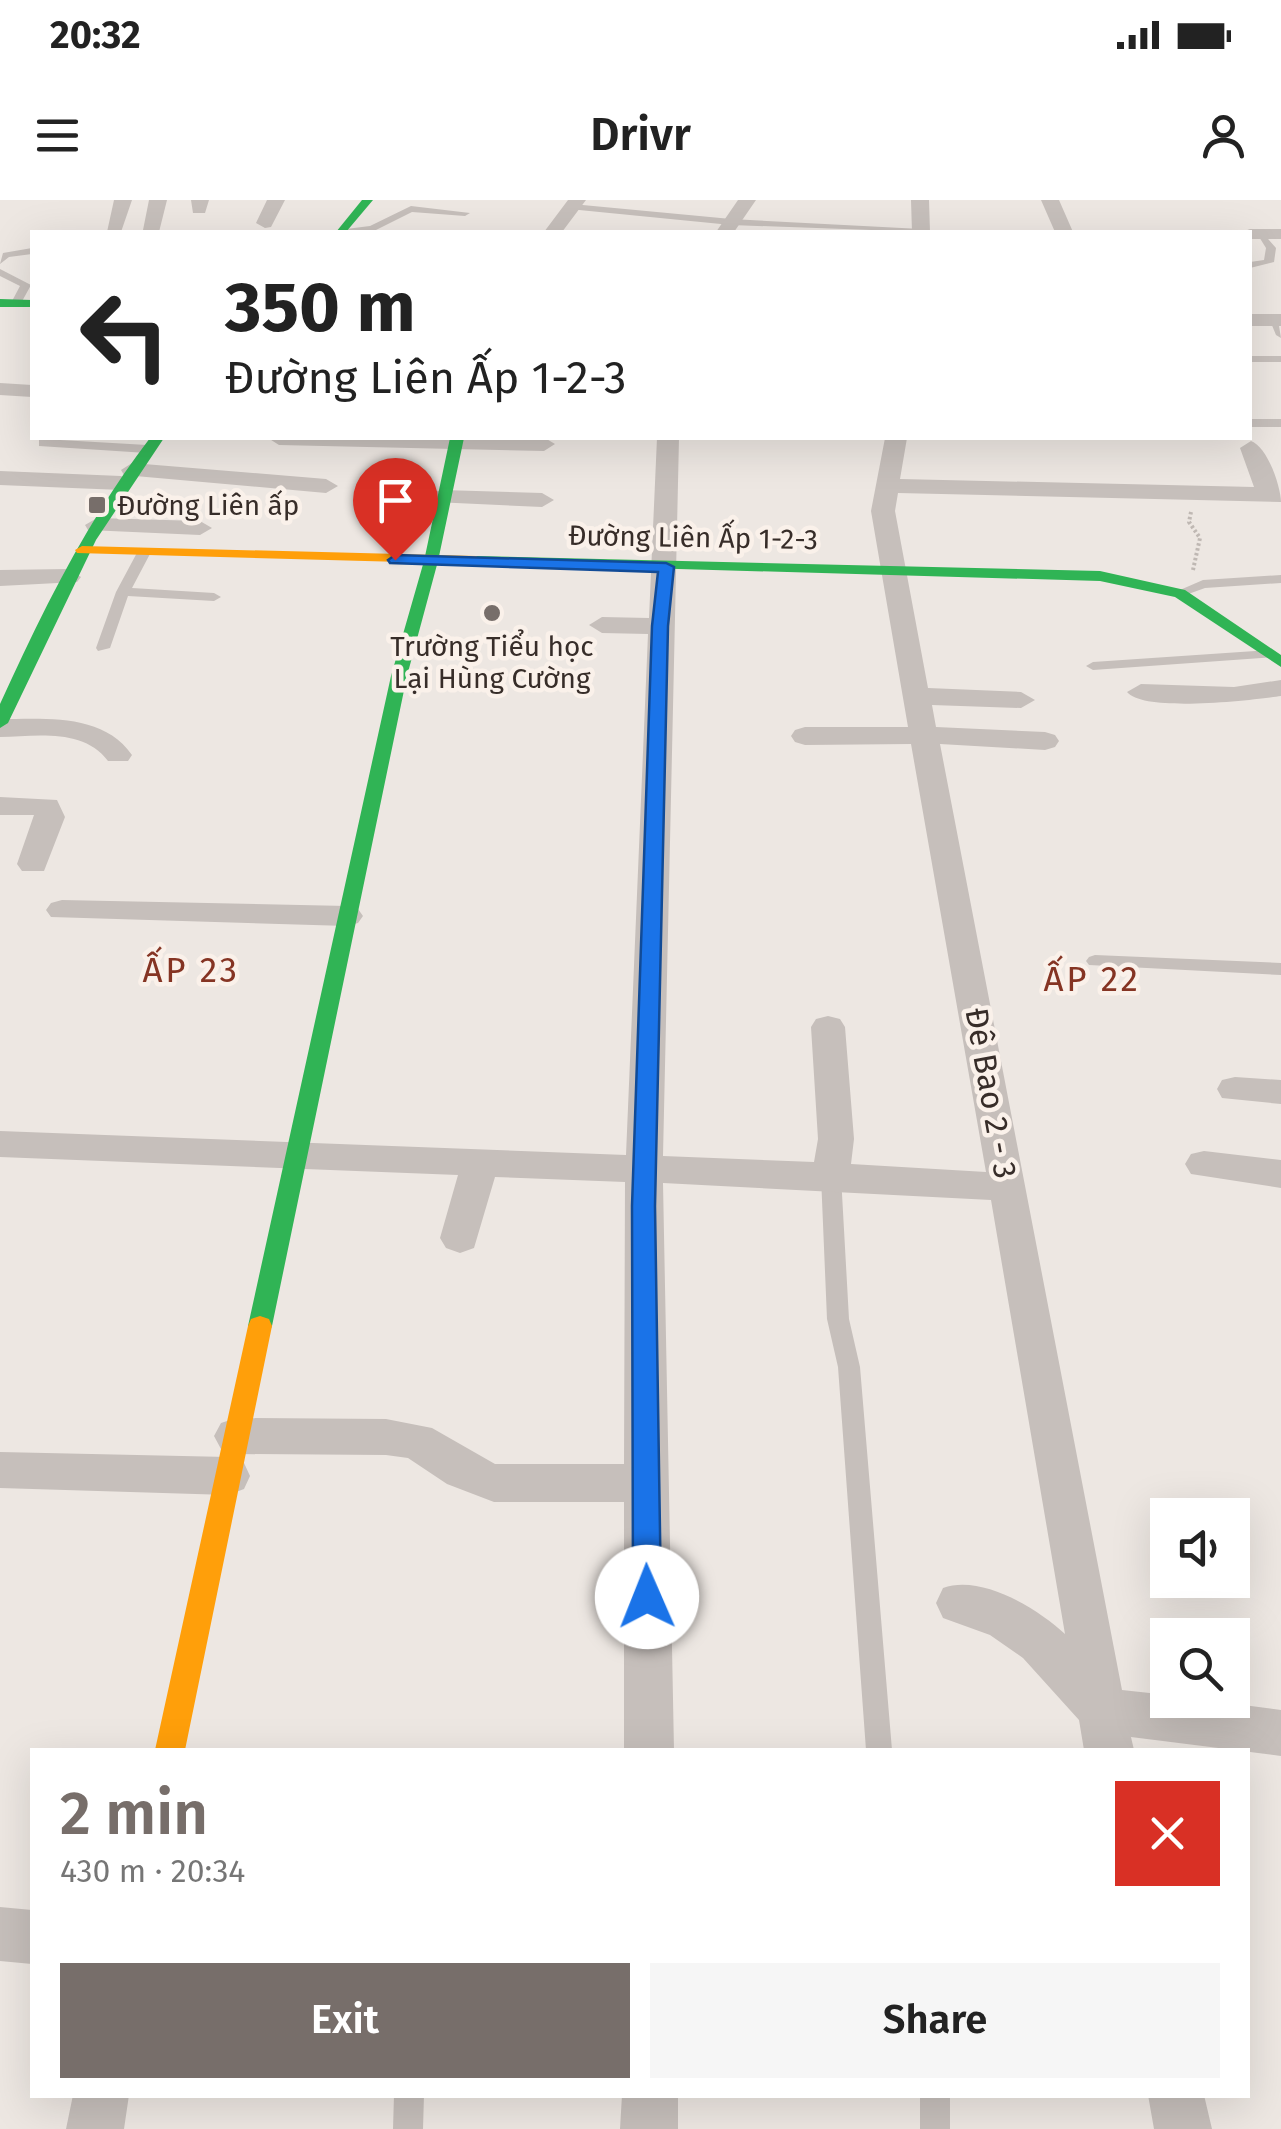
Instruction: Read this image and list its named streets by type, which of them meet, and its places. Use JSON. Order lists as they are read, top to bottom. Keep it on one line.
{"streets":{"street":["Đường Liên Ấp 1-2-3","Đê Bao 2 - 3"]},"crossings":[["Đường Liên Ấp 1-2-3","Đê Bao 2 - 3"]],"districts":["ẤP 23","ẤP 22"],"places":{"transit":["Đường Liên ấp"],"other":["Trường Tiểu học Lại Hùng Cường"]},"page":{"status":"20:32","header":"Drivr","turn":["350 m","Đường Liên Ấp 1-2-3"],"heading":["2 min","430 m · 20:34"],"buttons":["Exit","Share"]}}
